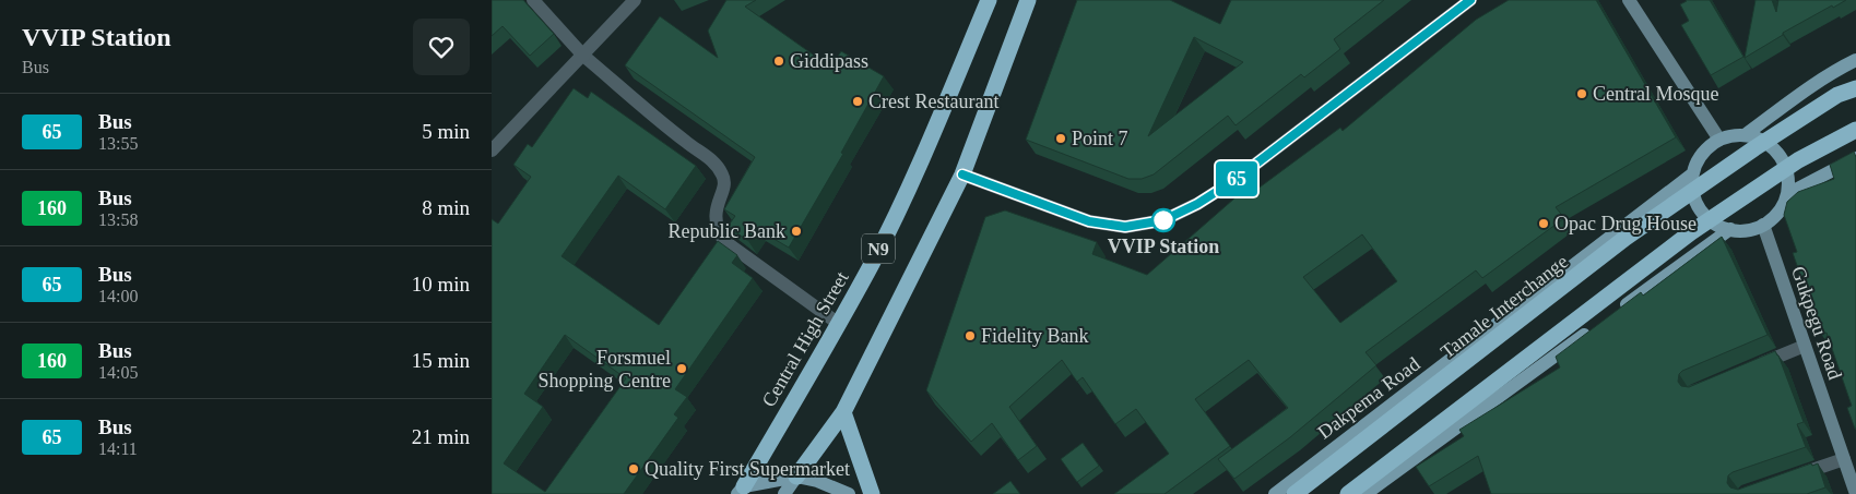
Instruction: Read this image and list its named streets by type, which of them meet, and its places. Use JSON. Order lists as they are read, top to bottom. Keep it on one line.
{"streets":{"highway":["N9","Tamale Interchange","Central High Street"],"main road":["Dakpema Road"],"street":["Gukpegu Road"]},"crossings":[["Gukpegu Road","Dakpema Road"]],"places":["Giddipass","Central Mosque","Crest Restaurant","Point 7","VVIP Station","Opac Drug House","Republic Bank","Fidelity Bank","Forsmuel Shopping Centre","Quality First Supermarket"],"lines":["bus line 65"],"page":{"heading":["VVIP Station","Bus"],"on_map":"65","list":[{"mark":"65","name":"Bus","note":"13:55","value":"5 min"},{"mark":"160","name":"Bus","note":"13:58","value":"8 min"},{"mark":"65","name":"Bus","note":"14:00","value":"10 min"},{"mark":"160","name":"Bus","note":"14:05","value":"15 min"},{"mark":"65","name":"Bus","note":"14:11","value":"21 min"}]}}
